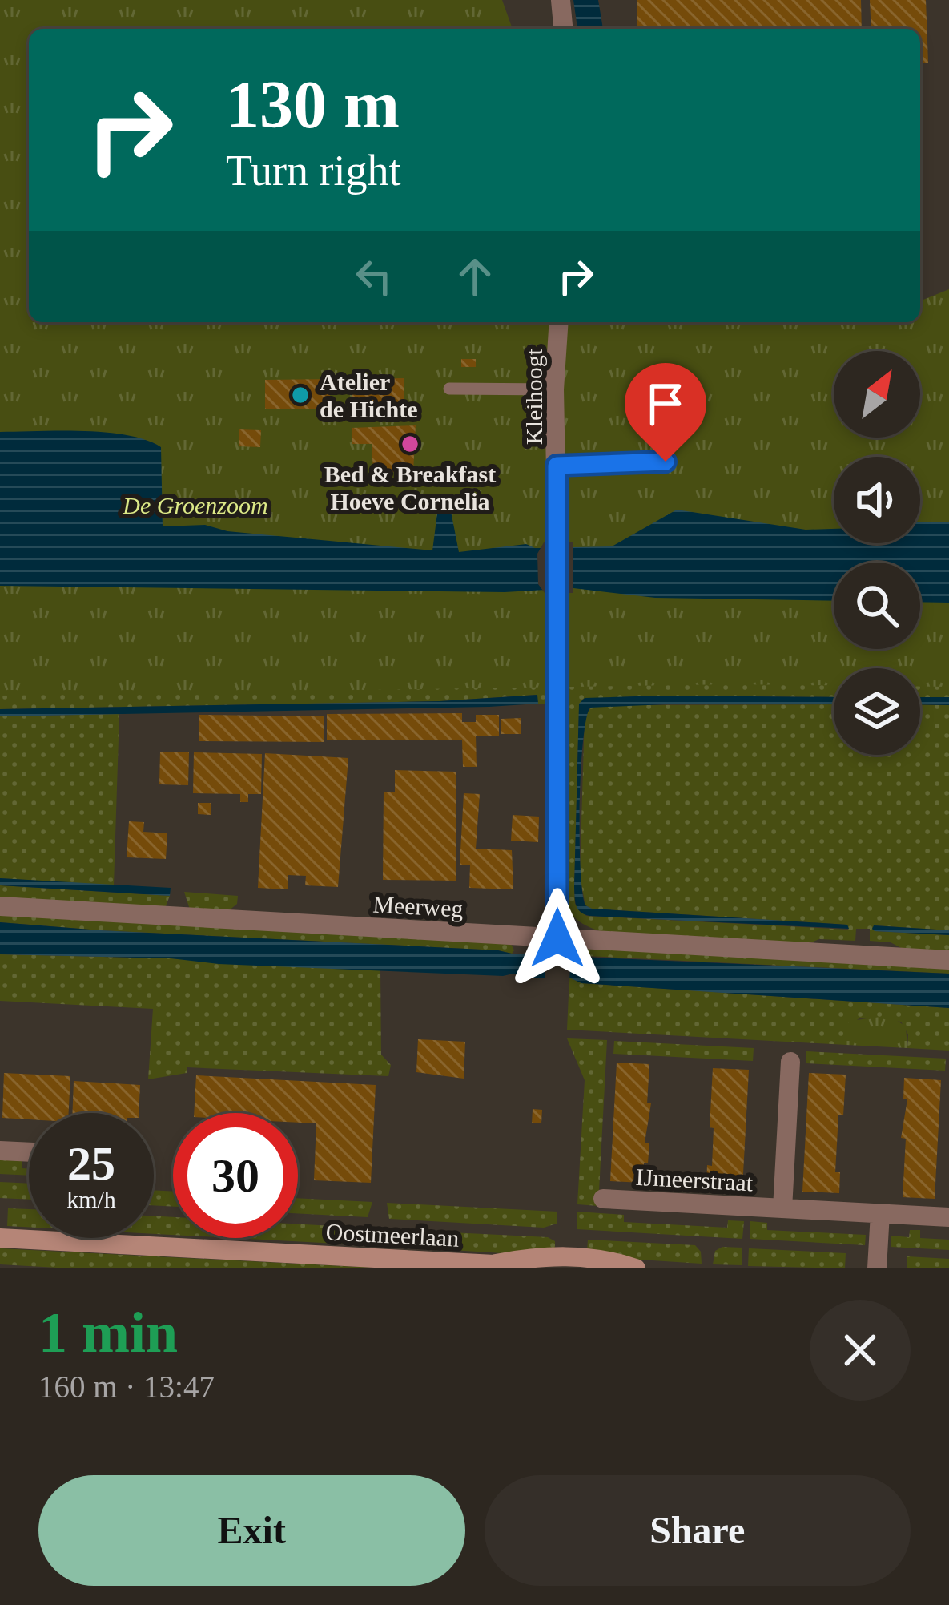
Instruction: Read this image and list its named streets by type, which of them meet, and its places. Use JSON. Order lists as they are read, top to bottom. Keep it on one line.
{"streets":{"street":["Kleihoogt","Meerweg","IJmeerstraat","Oostmeerlaan"]},"crossings":[["Kleihoogt","Meerweg"]],"parks":["De Groenzoom"],"places":["Atelier de Hichte","Bed & Breakfast Hoeve Cornelia"],"north":"top right","page":{"turn":["130 m","Turn right"],"speed":"25 km/h","limit":"30","heading":["1 min","160 m · 13:47"],"buttons":["Exit","Share"]}}
